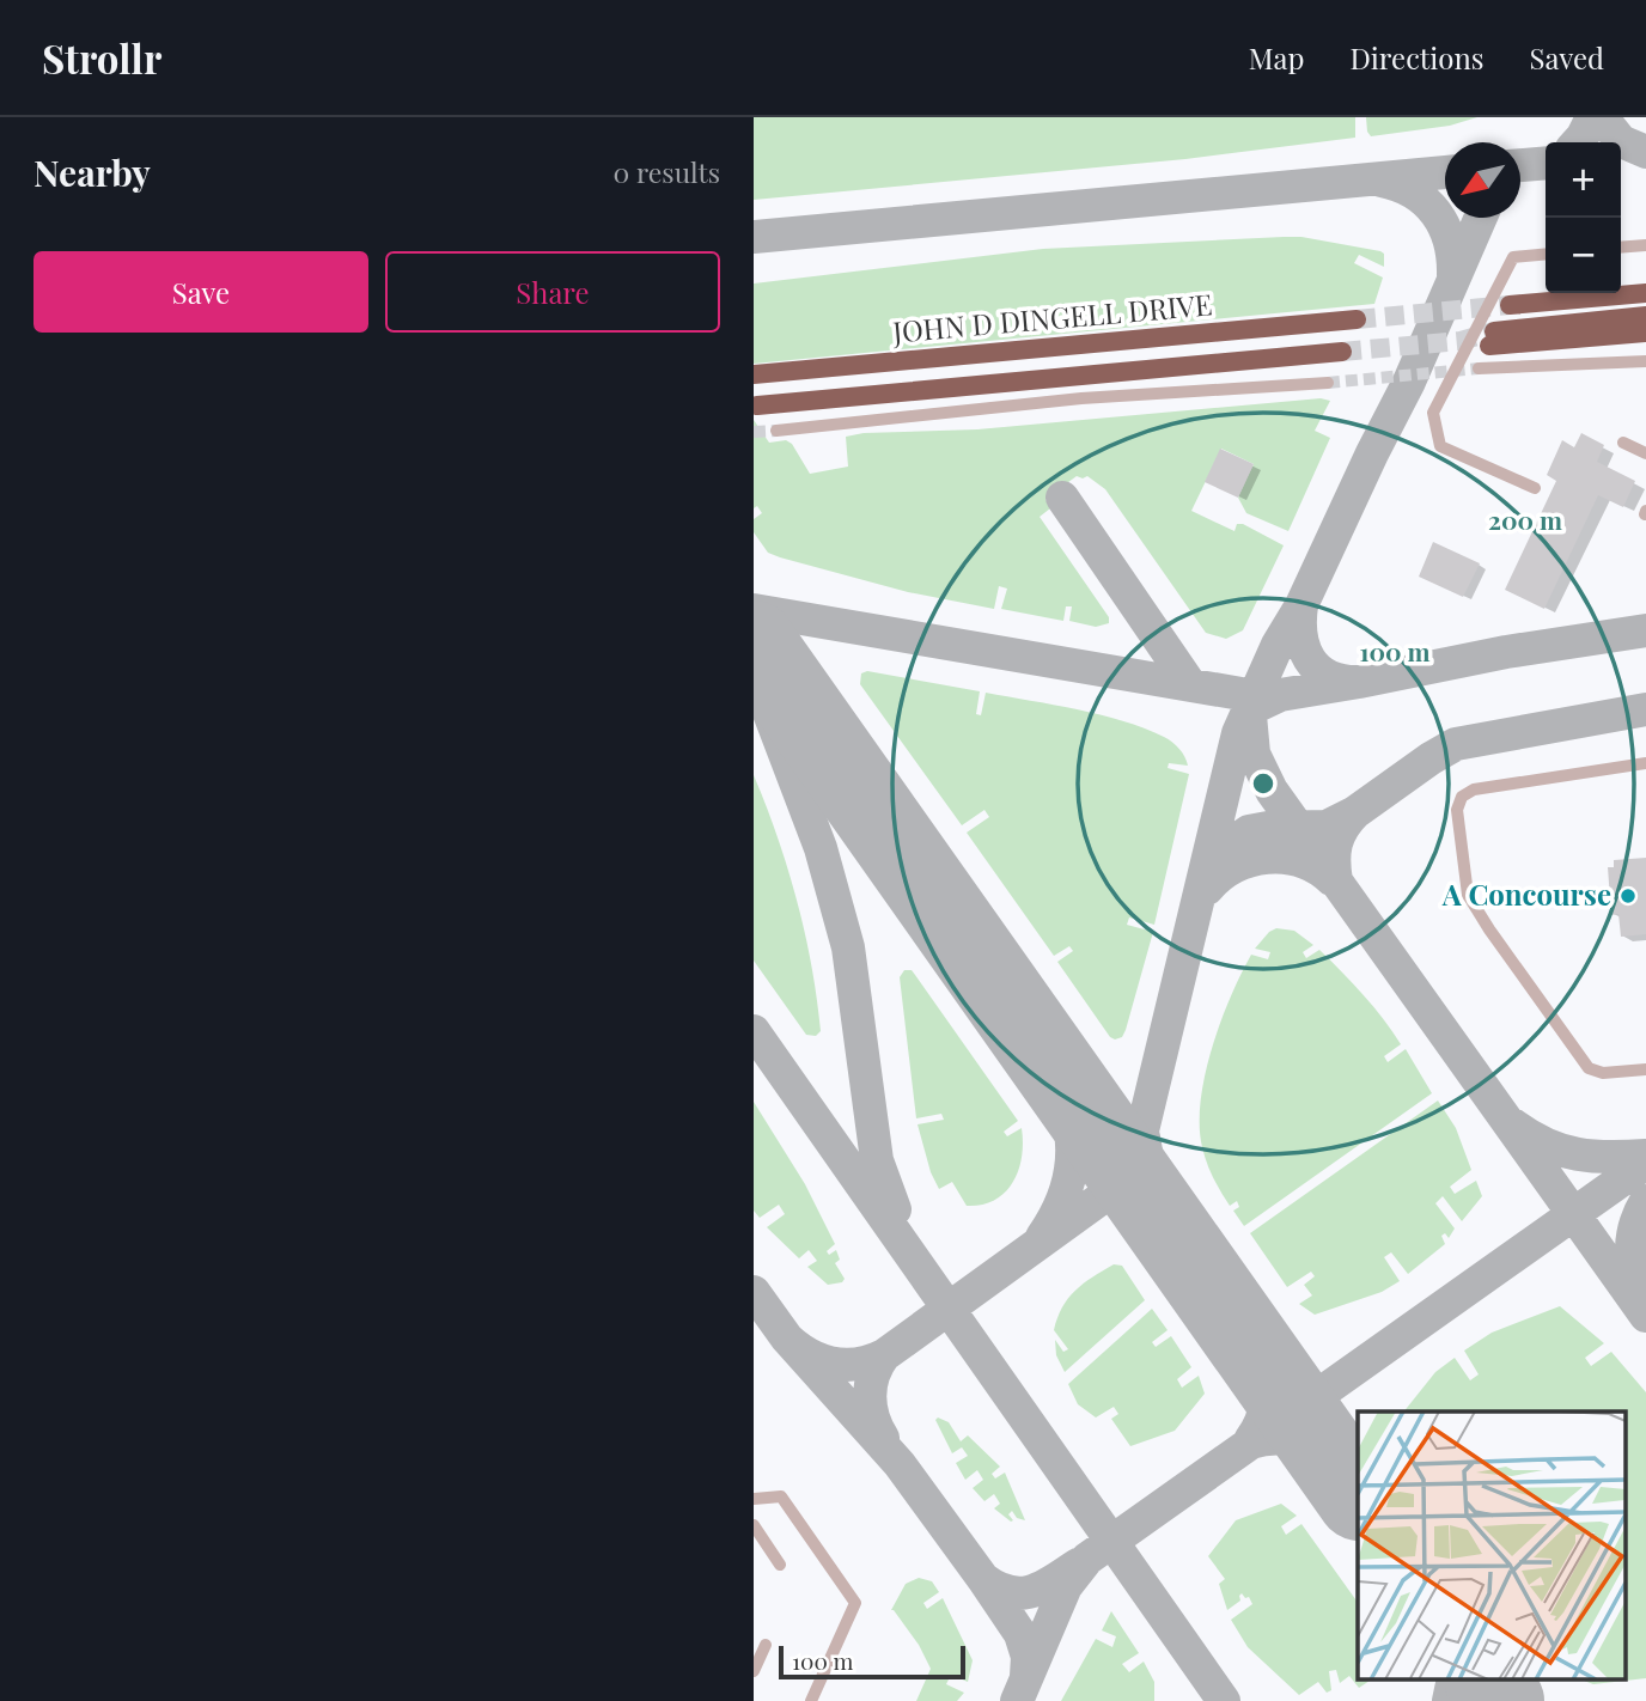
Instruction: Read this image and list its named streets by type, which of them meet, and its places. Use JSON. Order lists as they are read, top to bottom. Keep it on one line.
{"streets":{"highway":["JOHN D DINGELL DRIVE"]},"places":["A Concourse"],"scale_bar":"100 m","north":"bottom left","page":{"header":"Strollr","nav":["Map","Directions","Saved"],"heading":["Nearby","0 results"],"map_buttons":["+","−"],"buttons":["Save","Share"],"scale":"100 m"},"rings":["200 m","100 m"]}
